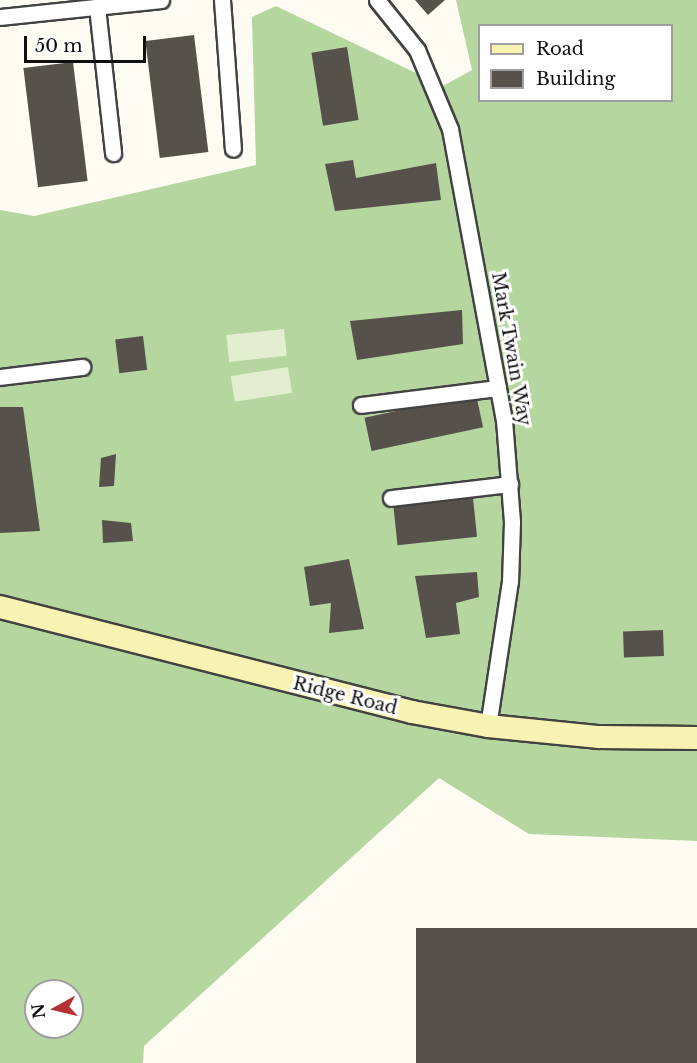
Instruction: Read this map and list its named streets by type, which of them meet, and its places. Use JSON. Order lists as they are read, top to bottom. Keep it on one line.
{"streets":{"street":["Mark Twain Way","Ridge Road"]},"crossings":[["Mark Twain Way","Ridge Road"]],"legend":["Road","Building"],"scale_bar":"50 m","north":"left"}
